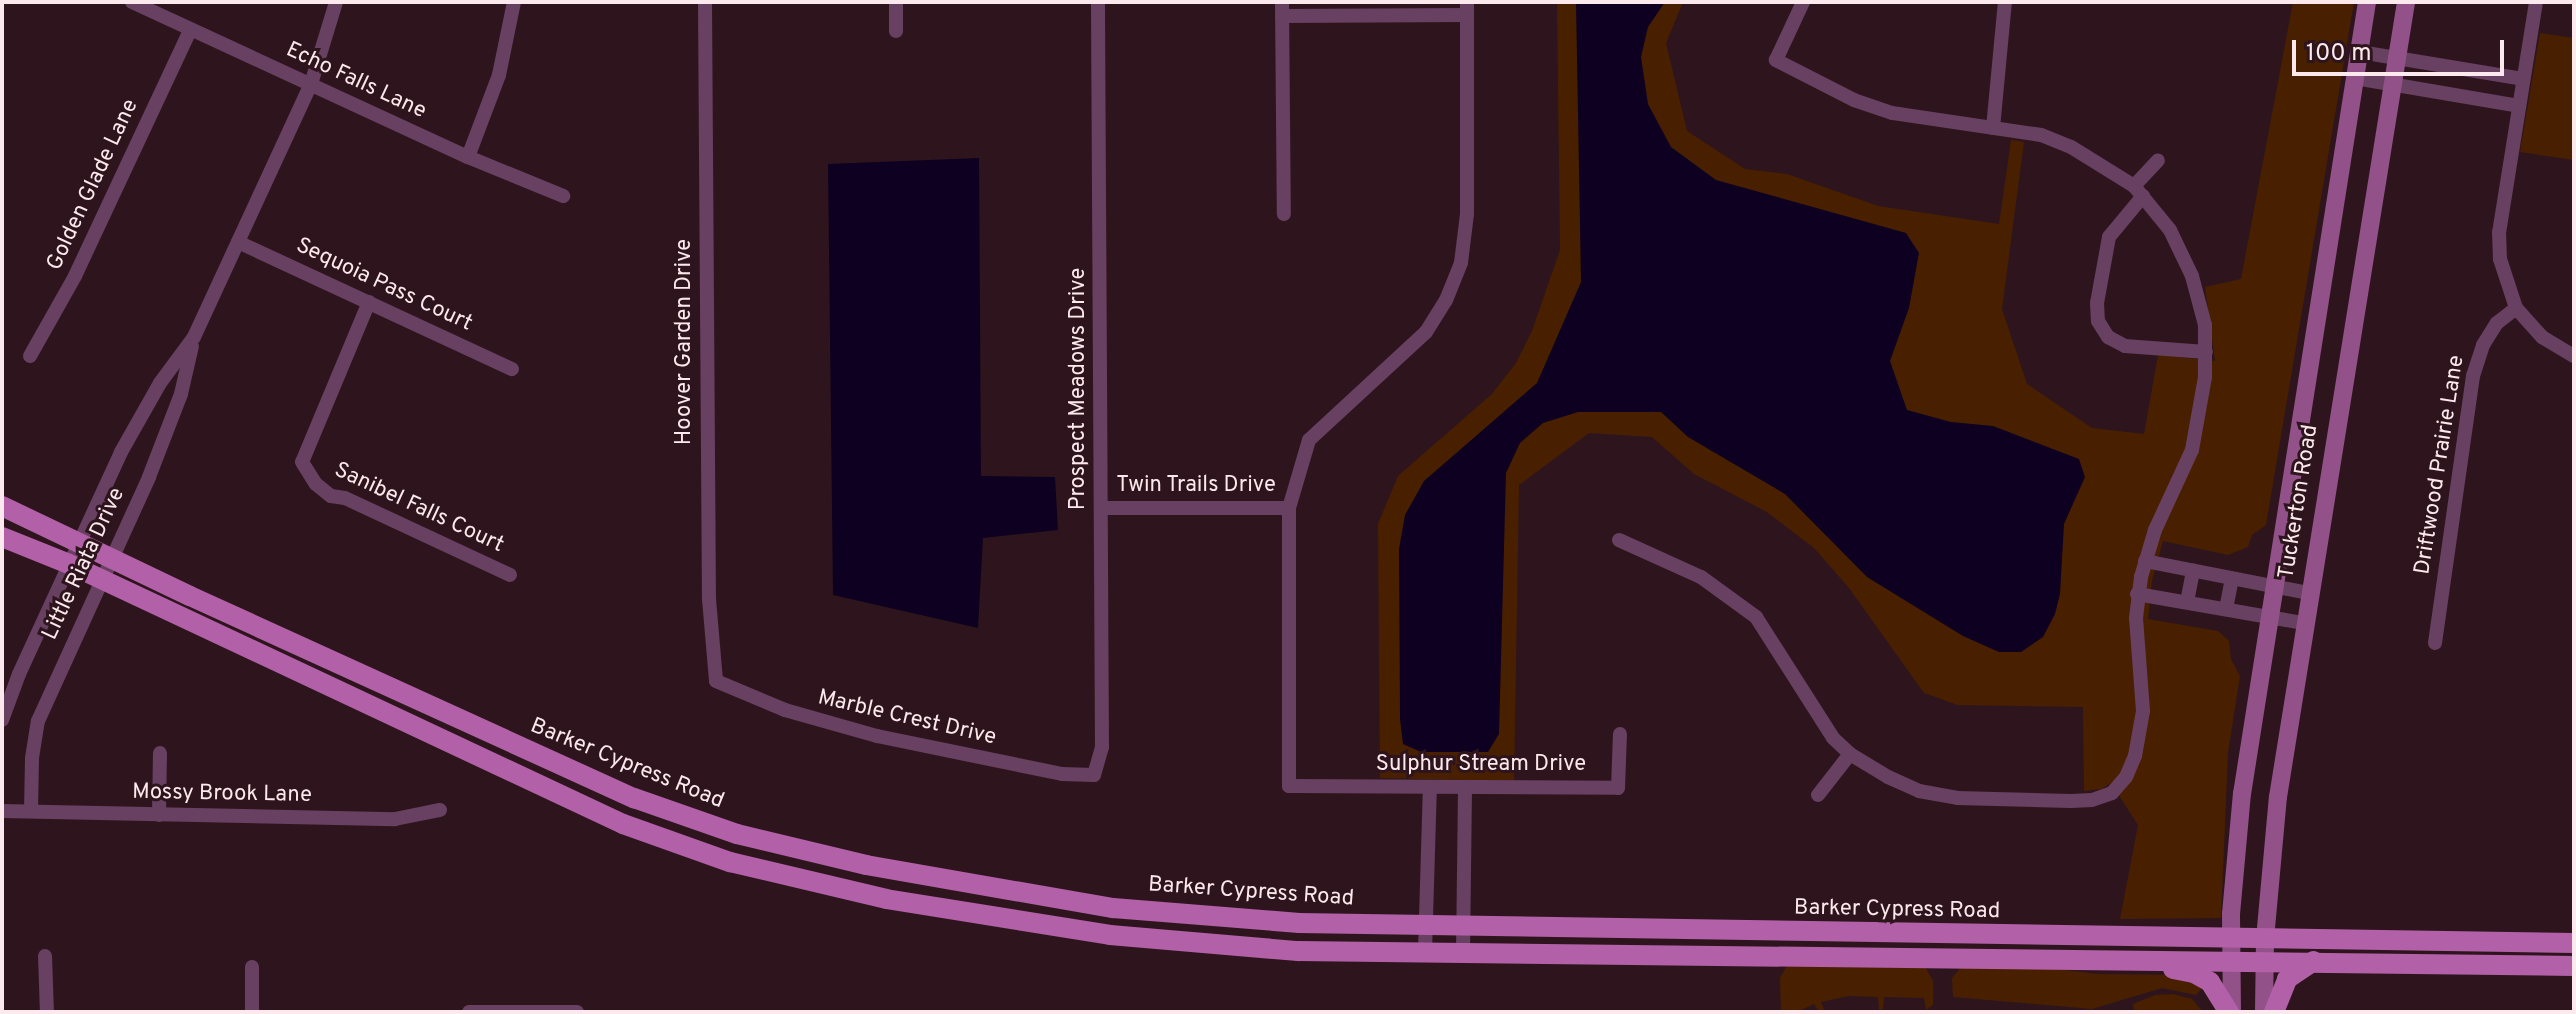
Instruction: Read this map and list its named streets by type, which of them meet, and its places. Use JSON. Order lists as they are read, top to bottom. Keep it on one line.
{"streets":{"main road":["Tuckerton Road","Barker Cypress Road"],"street":["Echo Falls Lane","Golden Glade Lane","Sequoia Pass Court","Hoover Garden Drive","Prospect Meadows Drive","Driftwood Prairie Lane","Twin Trails Drive","Sanibel Falls Court","Little Riata Drive","Marble Crest Drive","Sulphur Stream Drive","Mossy Brook Lane"]},"crossings":[["Echo Falls Lane","Golden Glade Lane"],["Echo Falls Lane","Little Riata Drive"],["Sequoia Pass Court","Sanibel Falls Court"],["Sequoia Pass Court","Little Riata Drive"],["Hoover Garden Drive","Marble Crest Drive"],["Prospect Meadows Drive","Twin Trails Drive"],["Prospect Meadows Drive","Marble Crest Drive"],["Twin Trails Drive","Sulphur Stream Drive"],["Tuckerton Road","Barker Cypress Road"],["Little Riata Drive","Barker Cypress Road"],["Little Riata Drive","Mossy Brook Lane"]],"scale_bar":"100 m"}
